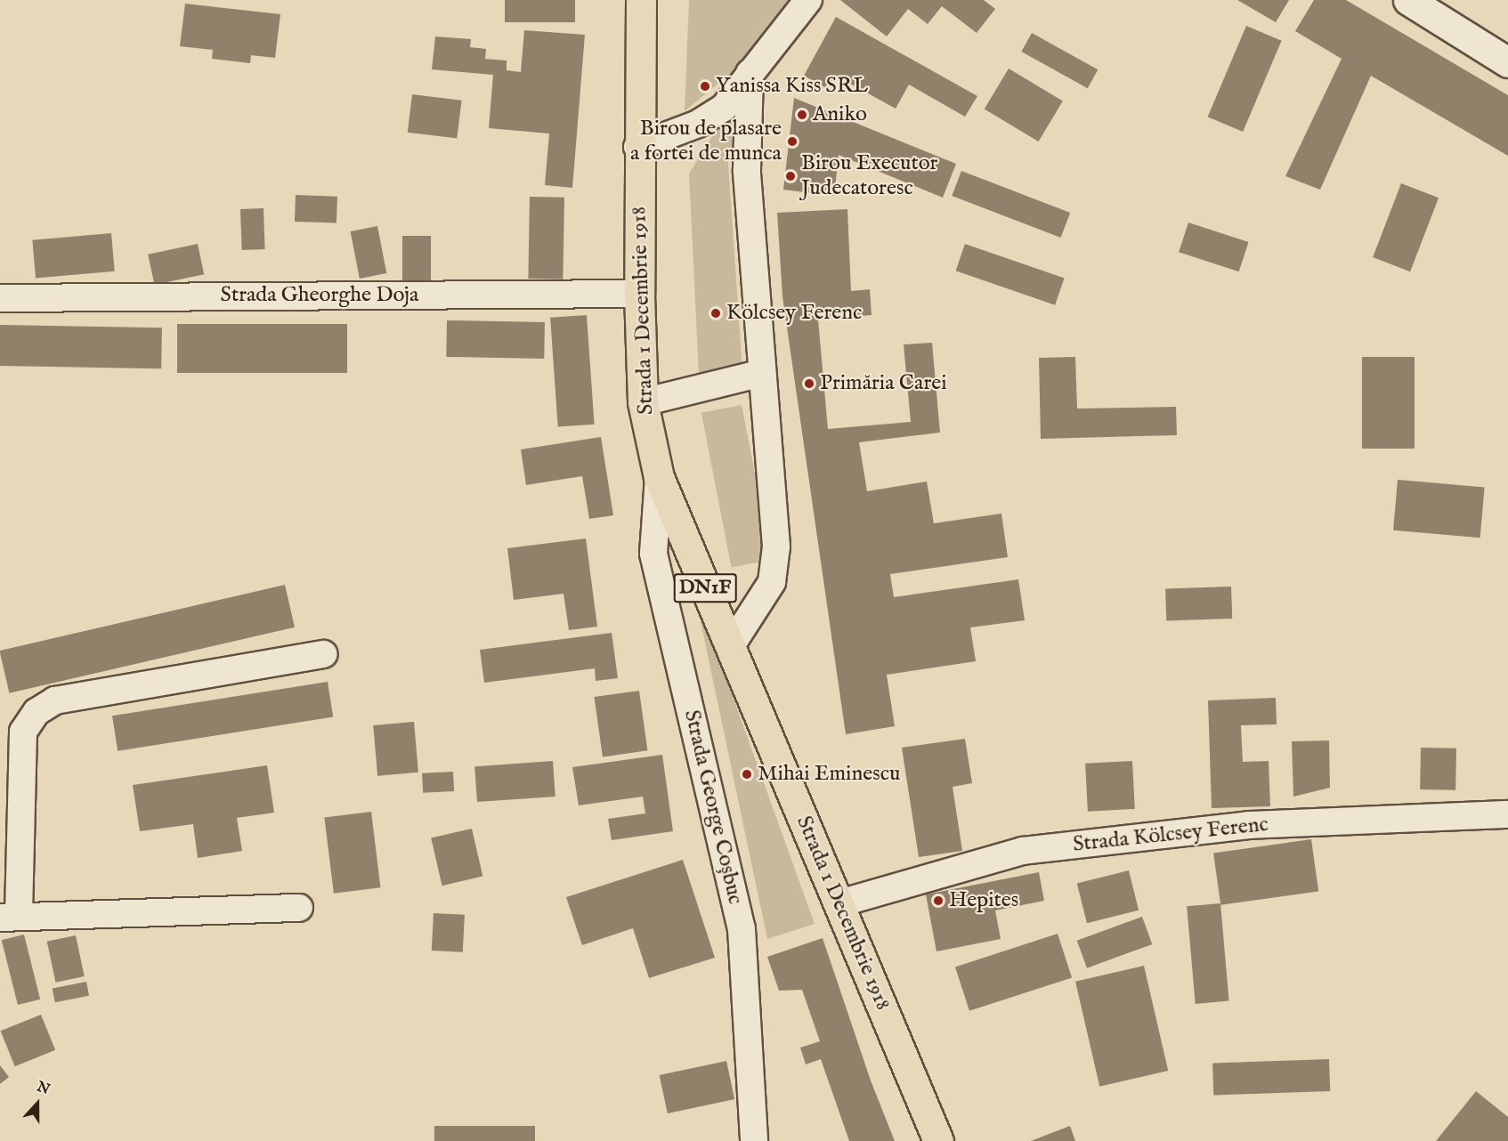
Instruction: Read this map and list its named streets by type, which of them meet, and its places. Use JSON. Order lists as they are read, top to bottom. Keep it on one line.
{"streets":{"main road":["Strada 1 Decembrie 1918","DN1F"],"street":["Strada Gheorghe Doja","Strada George Coșbuc","Strada Kölcsey Ferenc"]},"crossings":[["Strada Gheorghe Doja","Strada 1 Decembrie 1918"],["Strada 1 Decembrie 1918","Strada George Coșbuc"],["Strada 1 Decembrie 1918","Strada Kölcsey Ferenc"]],"places":["Yanissa Kiss SRL","Aniko","Birou de plasare a fortei de munca","Birou Executor Judecatoresc","Kölcsey Ferenc","Primăria Carei","Mihai Eminescu","Hepites"],"north":"top"}
